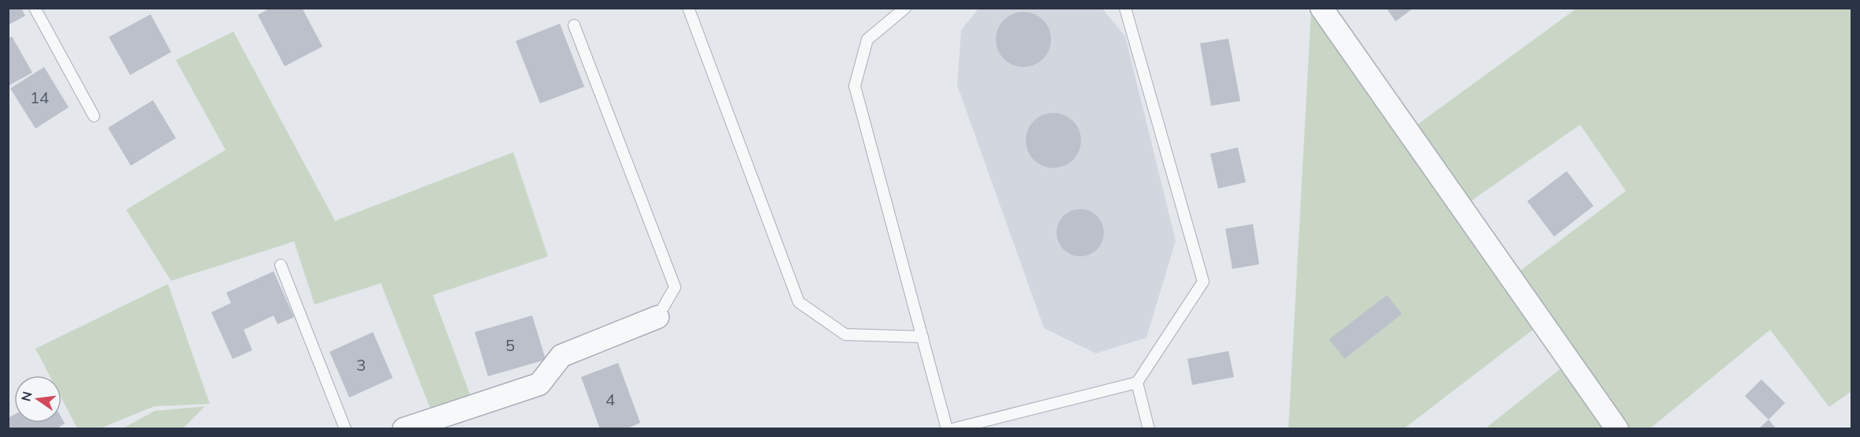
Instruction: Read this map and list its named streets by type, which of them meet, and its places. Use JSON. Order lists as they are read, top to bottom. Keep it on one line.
{"house_numbers":["14","5","3","4"],"north":"left"}
